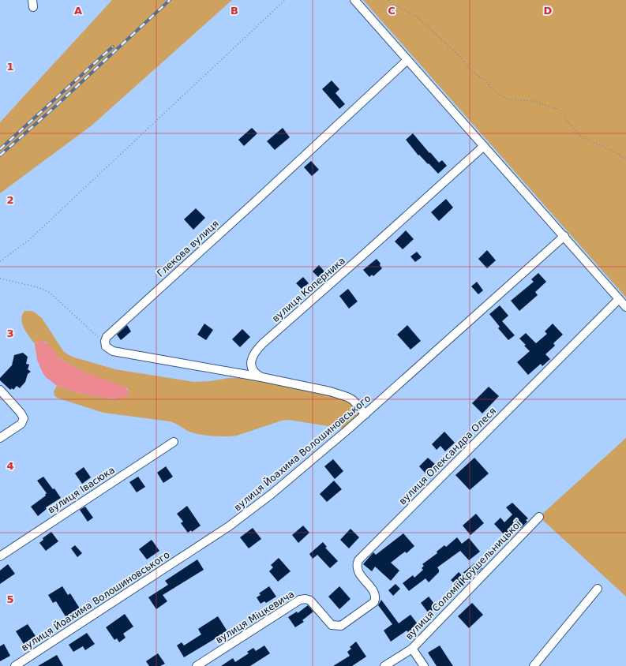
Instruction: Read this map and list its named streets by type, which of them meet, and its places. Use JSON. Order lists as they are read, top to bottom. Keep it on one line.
{"streets":{"street":["Глекова вулиця","вулиця Коперника","вулиця Йоахима Волошиновського","вулиця Олександра Олеся","вулиця Івасюка","вулиця Соломії Крушельницької","вулиця Міцкевича"]},"crossings":[["вулиця Олександра Олеся","вулиця Міцкевича"]],"grid":{"columns":["A","B","C","D"],"rows":["1","2","3","4","5"]}}
